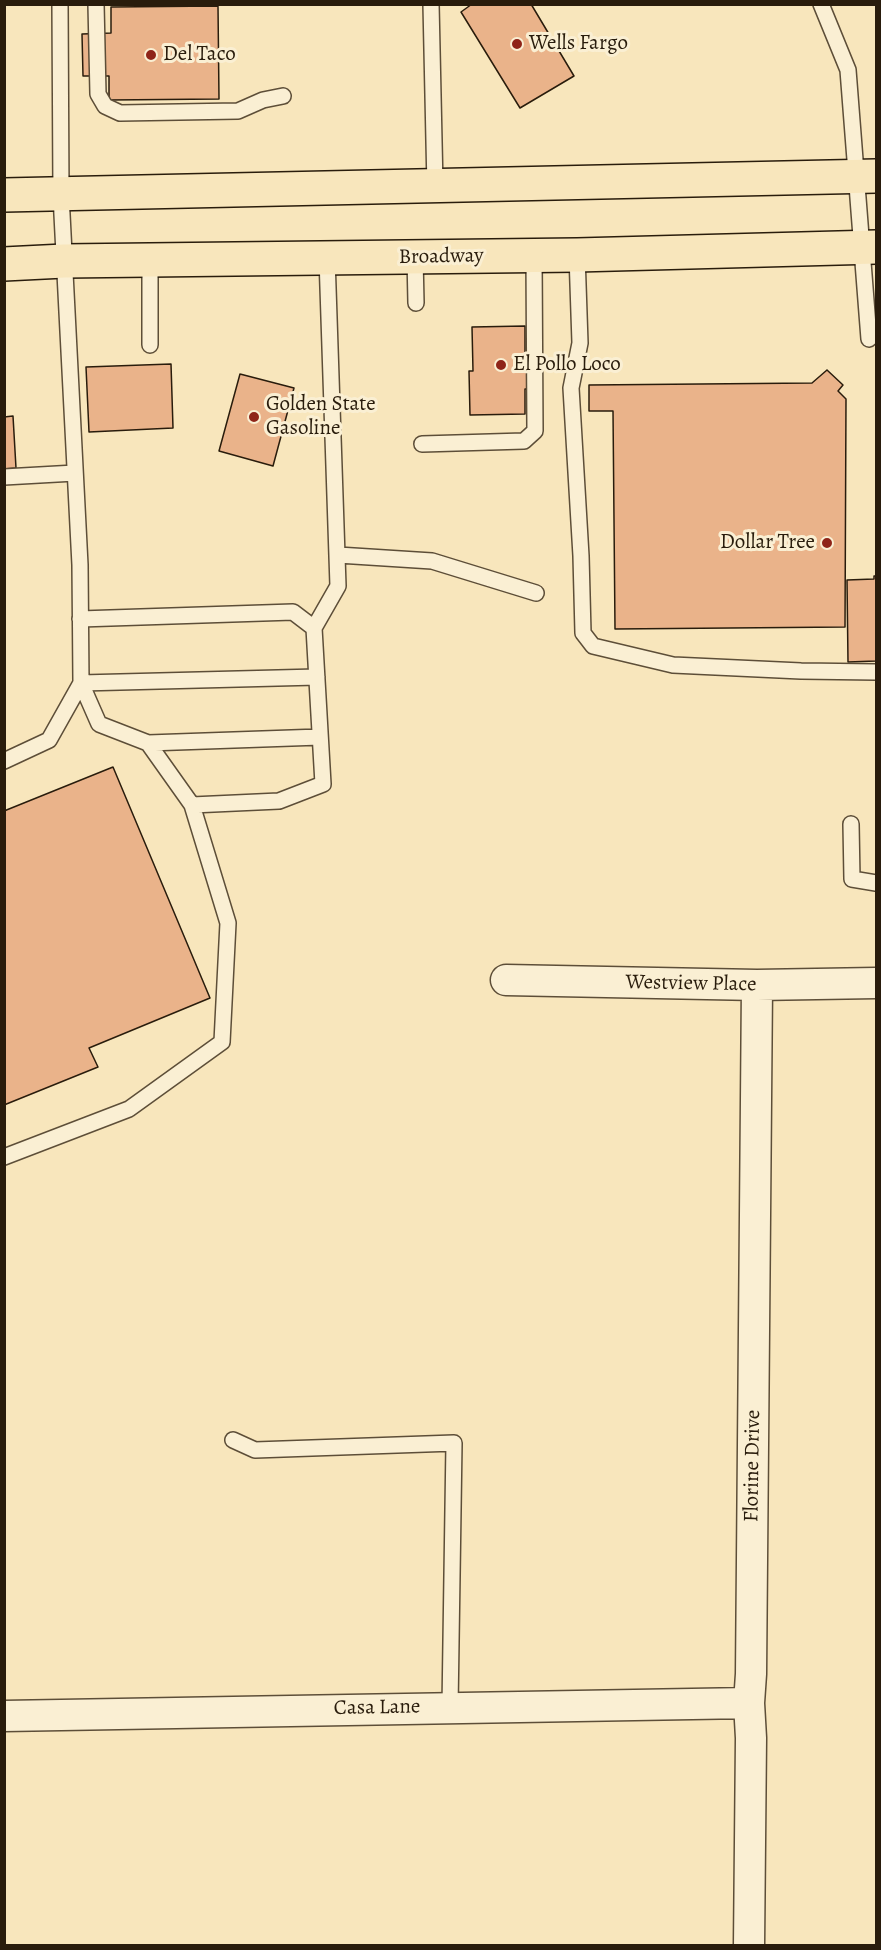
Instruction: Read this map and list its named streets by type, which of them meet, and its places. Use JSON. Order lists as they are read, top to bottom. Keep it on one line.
{"streets":{"main road":["Broadway"],"street":["Westview Place","Florine Drive","Casa Lane"]},"crossings":[["Westview Place","Florine Drive"],["Florine Drive","Casa Lane"]],"places":["Wells Fargo","Del Taco","El Pollo Loco","Golden State Gasoline","Dollar Tree"]}
